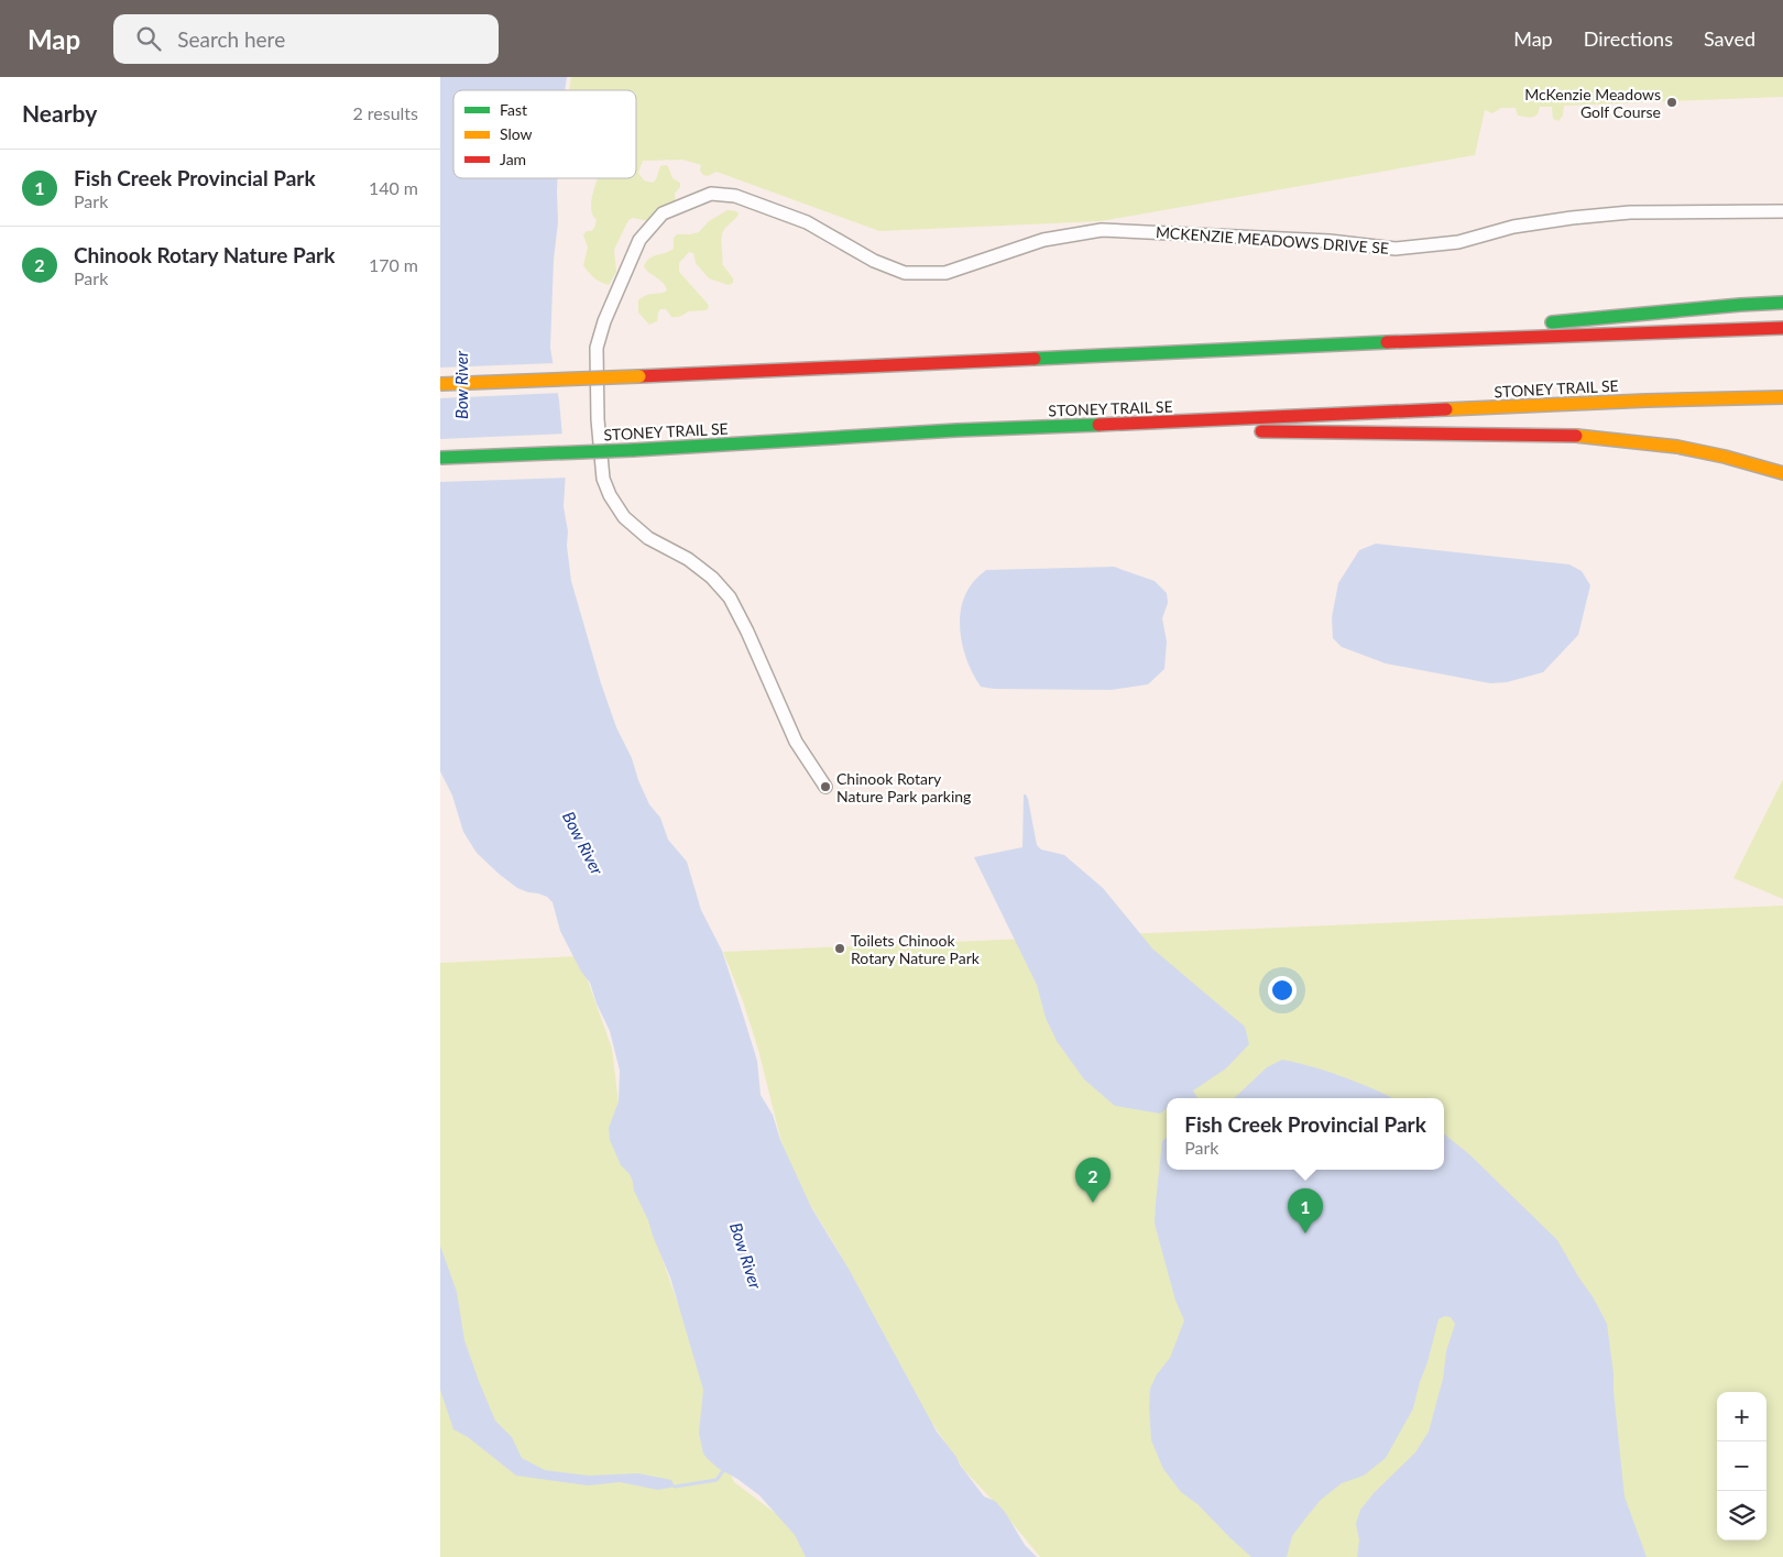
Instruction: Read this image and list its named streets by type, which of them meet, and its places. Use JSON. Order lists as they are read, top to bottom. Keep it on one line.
{"streets":{"highway":["STONEY TRAIL SE"],"street":["MCKENZIE MEADOWS DRIVE SE"]},"water":["Bow River"],"places":["McKenzie Meadows Golf Course","Chinook Rotary Nature Park parking","Toilets Chinook Rotary Nature Park"],"legend":["Fast","Slow","Jam"],"page":{"header":"Map","search":"Search here","nav":["Map","Directions","Saved"],"heading":["Nearby","2 results"],"list":[{"mark":"1","name":"Fish Creek Provincial Park","note":"Park","value":"140 m"},{"mark":"2","name":"Chinook Rotary Nature Park","note":"Park","value":"170 m"}],"popup":["Fish Creek Provincial Park","Park"],"pins":["2","1"],"map_buttons":["+","−"]}}
